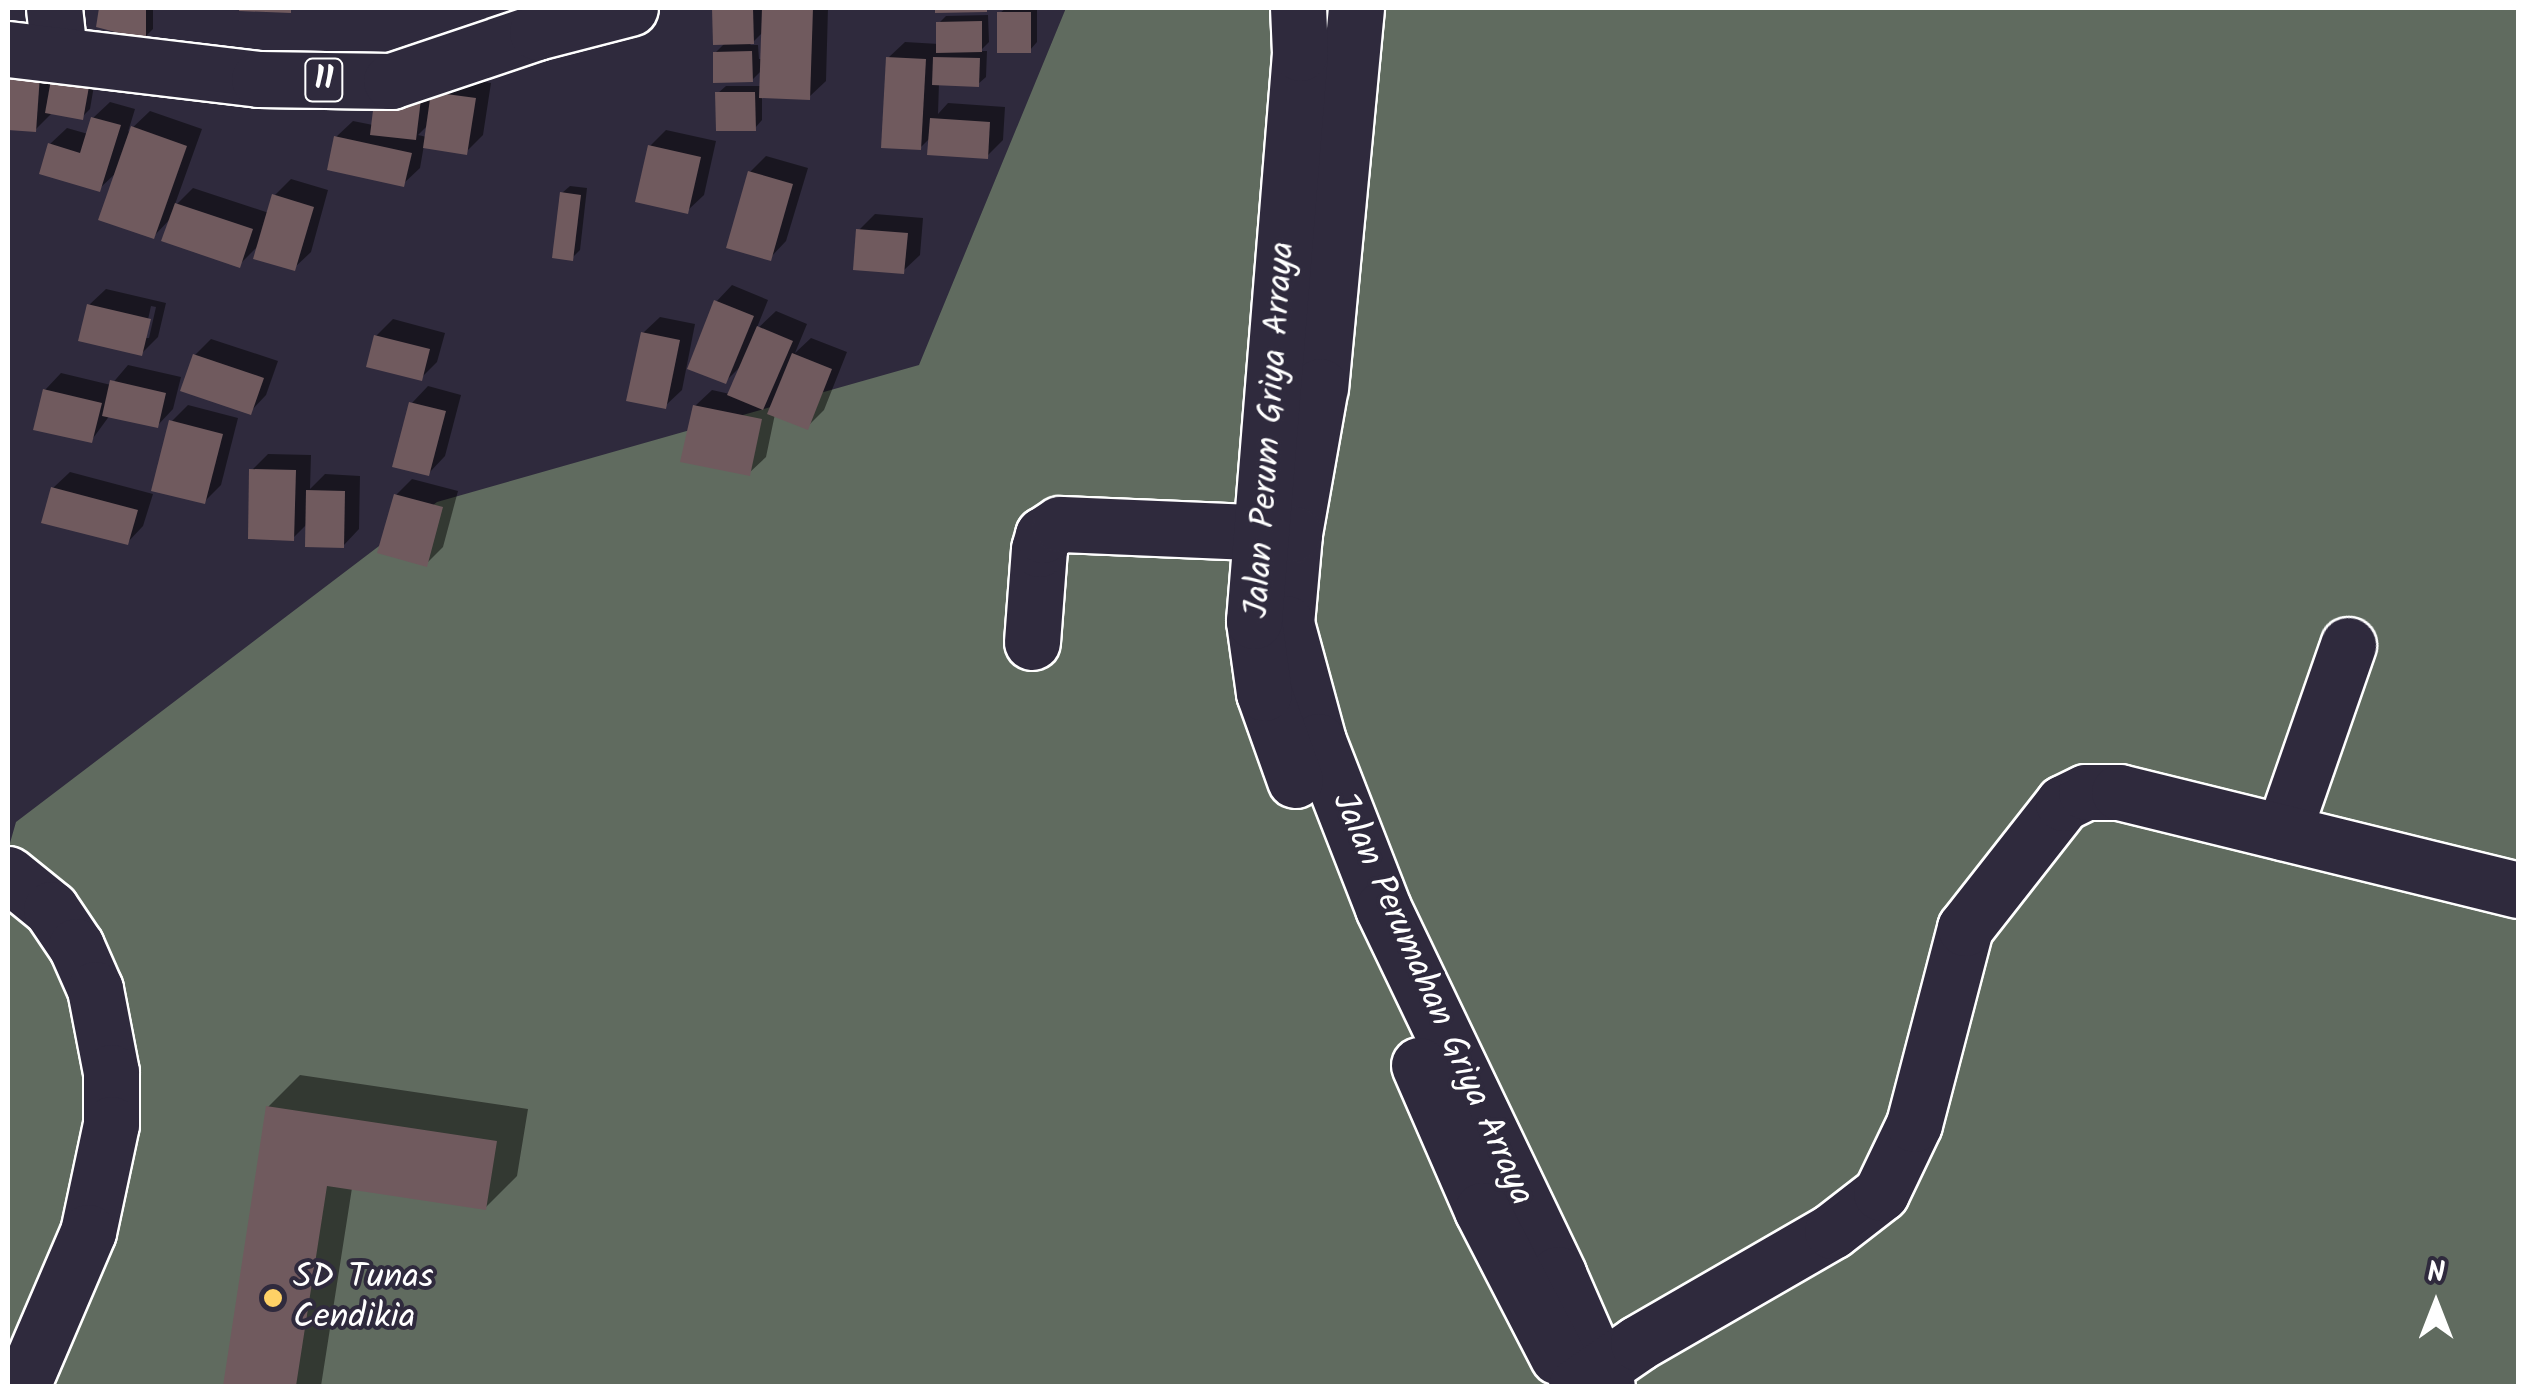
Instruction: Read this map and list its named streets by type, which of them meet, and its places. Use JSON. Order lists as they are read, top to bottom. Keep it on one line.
{"streets":{"main road":["11","Jalan Perum Griya Arraya","Jalan Perumahan Griya Arraya"]},"crossings":[["Jalan Perum Griya Arraya","Jalan Perumahan Griya Arraya"]],"places":["SD Tunas Cendikia"],"north":"top"}
